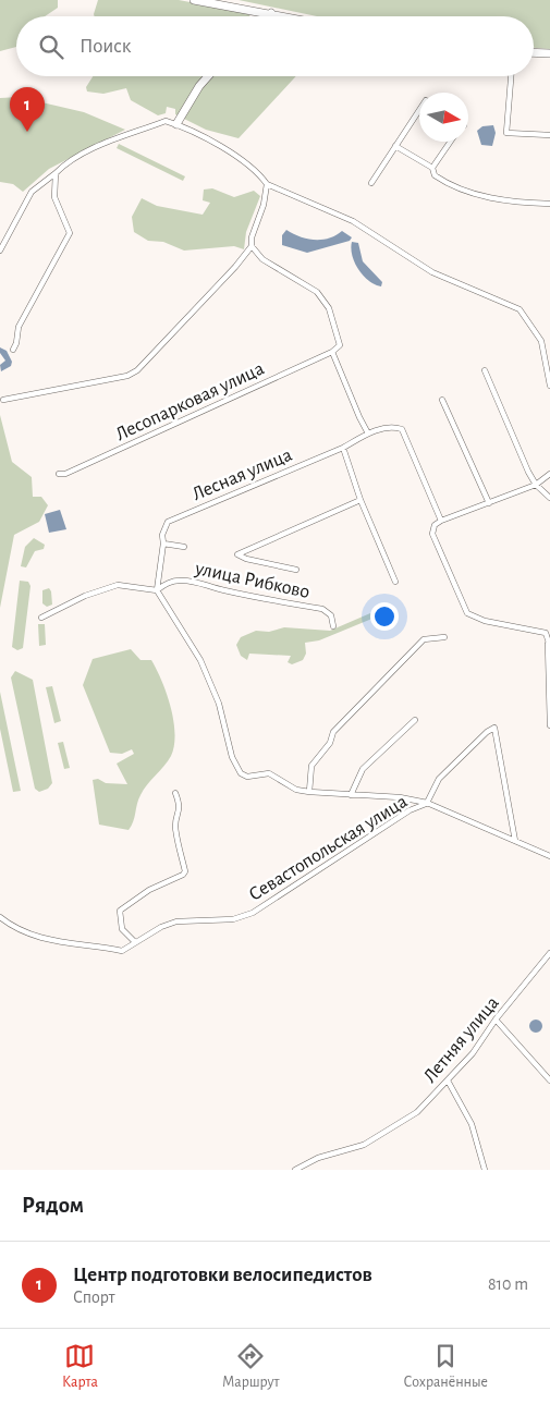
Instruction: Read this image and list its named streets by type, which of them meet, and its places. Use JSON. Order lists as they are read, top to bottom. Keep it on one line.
{"streets":{"street":["Лесопарковая улица","Лесная улица","улица Рибково","Севастопольская улица","Летняя улица"]},"crossings":[["Лесная улица","улица Рибково"]],"north":"right","page":{"search":"Поиск","pins":"1","heading":"Рядом","list":[{"mark":"1","name":"Центр подготовки велосипедистов","note":"Спорт","value":"810 m"}],"nav":["Карта","Маршрут","Сохранённые"]}}
